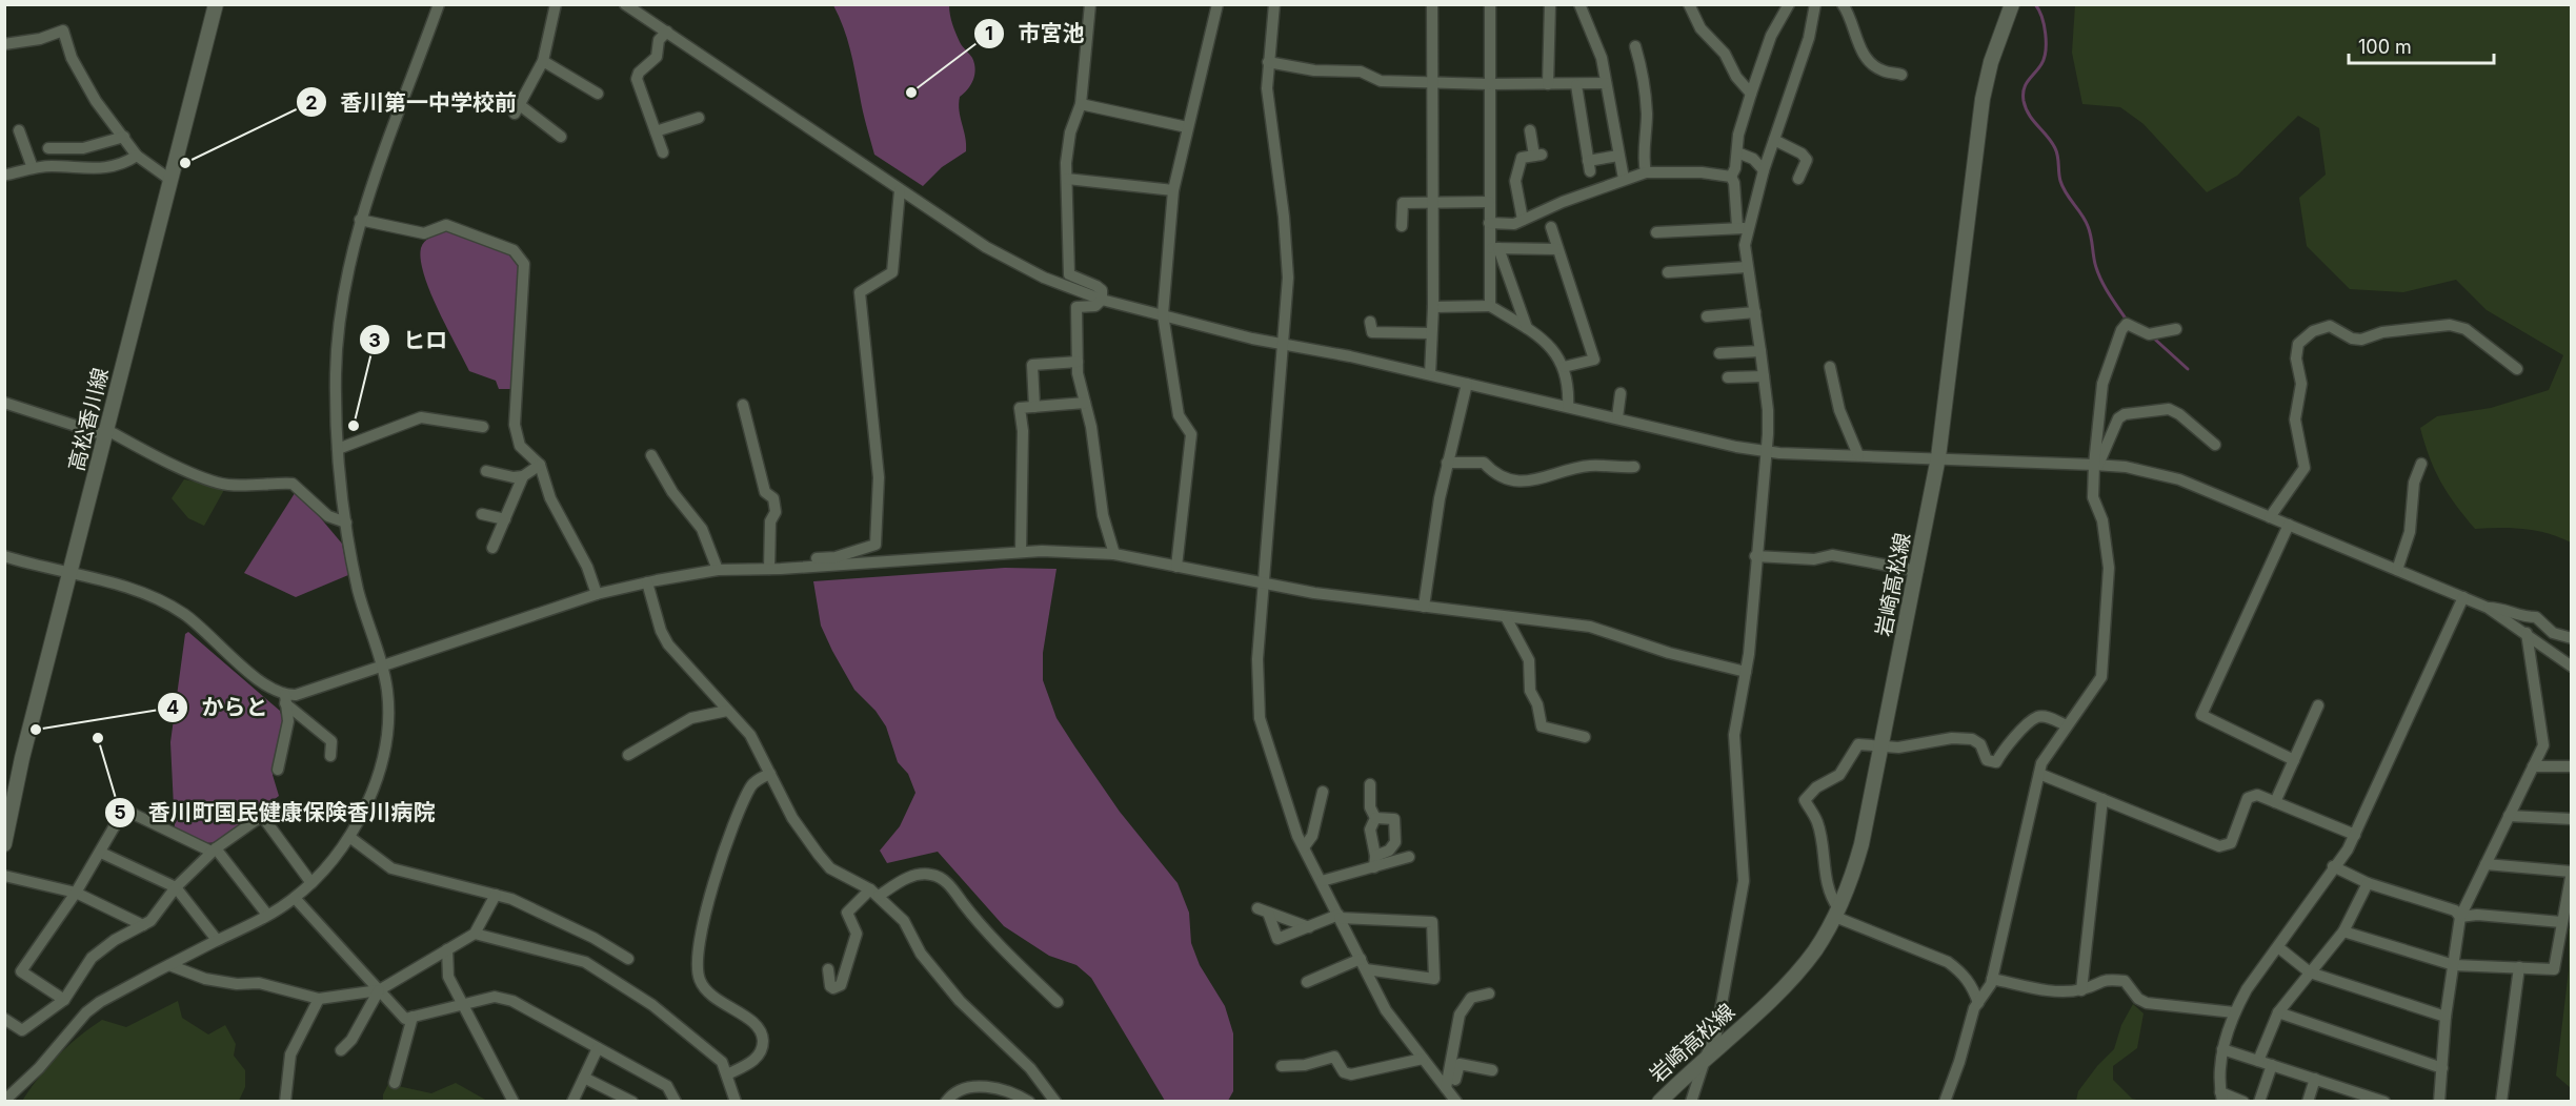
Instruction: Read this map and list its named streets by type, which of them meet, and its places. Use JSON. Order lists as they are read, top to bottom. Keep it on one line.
{"streets":{"main road":["高松香川線","岩崎高松線"]},"places":["市宮池","香川第一中学校前","ヒロ","からと","香川町国民健康保険香川病院"],"scale_bar":"100 m"}
